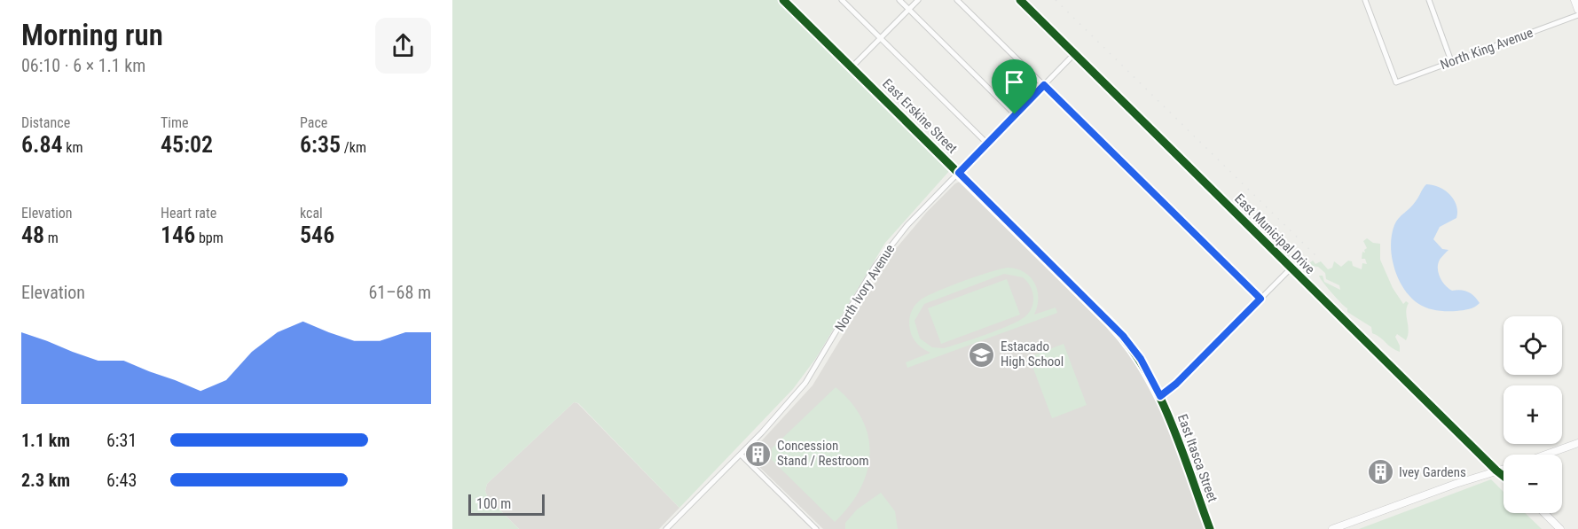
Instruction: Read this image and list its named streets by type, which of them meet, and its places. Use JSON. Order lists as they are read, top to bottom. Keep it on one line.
{"streets":{"street":["North King Avenue","East Erskine Street","East Municipal Drive","North Ivory Avenue","East Itasca Street"]},"crossings":[["East Erskine Street","North Ivory Avenue"],["East Erskine Street","East Itasca Street"],["East Municipal Drive","North Ivory Avenue"]],"places":{"school or university":["Estacado High School"],"building":["Concession Stand / Restroom","Ivey Gardens"]},"scale_bar":"100 m","page":{"heading":["Morning run","06:10 · 6 × 1.1 km"],"stats":[["Distance","6.84 km"],["Time","45:02"],["Pace","6:35 /km"],["Elevation","48 m"],["Heart rate","146 bpm"],["kcal","546"]],"chart":["Elevation","61–68 m"],"map_buttons":["+","−"],"list":[{"name":"1.1 km","note":"6:31"},{"name":"2.3 km","note":"6:43"}],"scale":"100 m"}}
